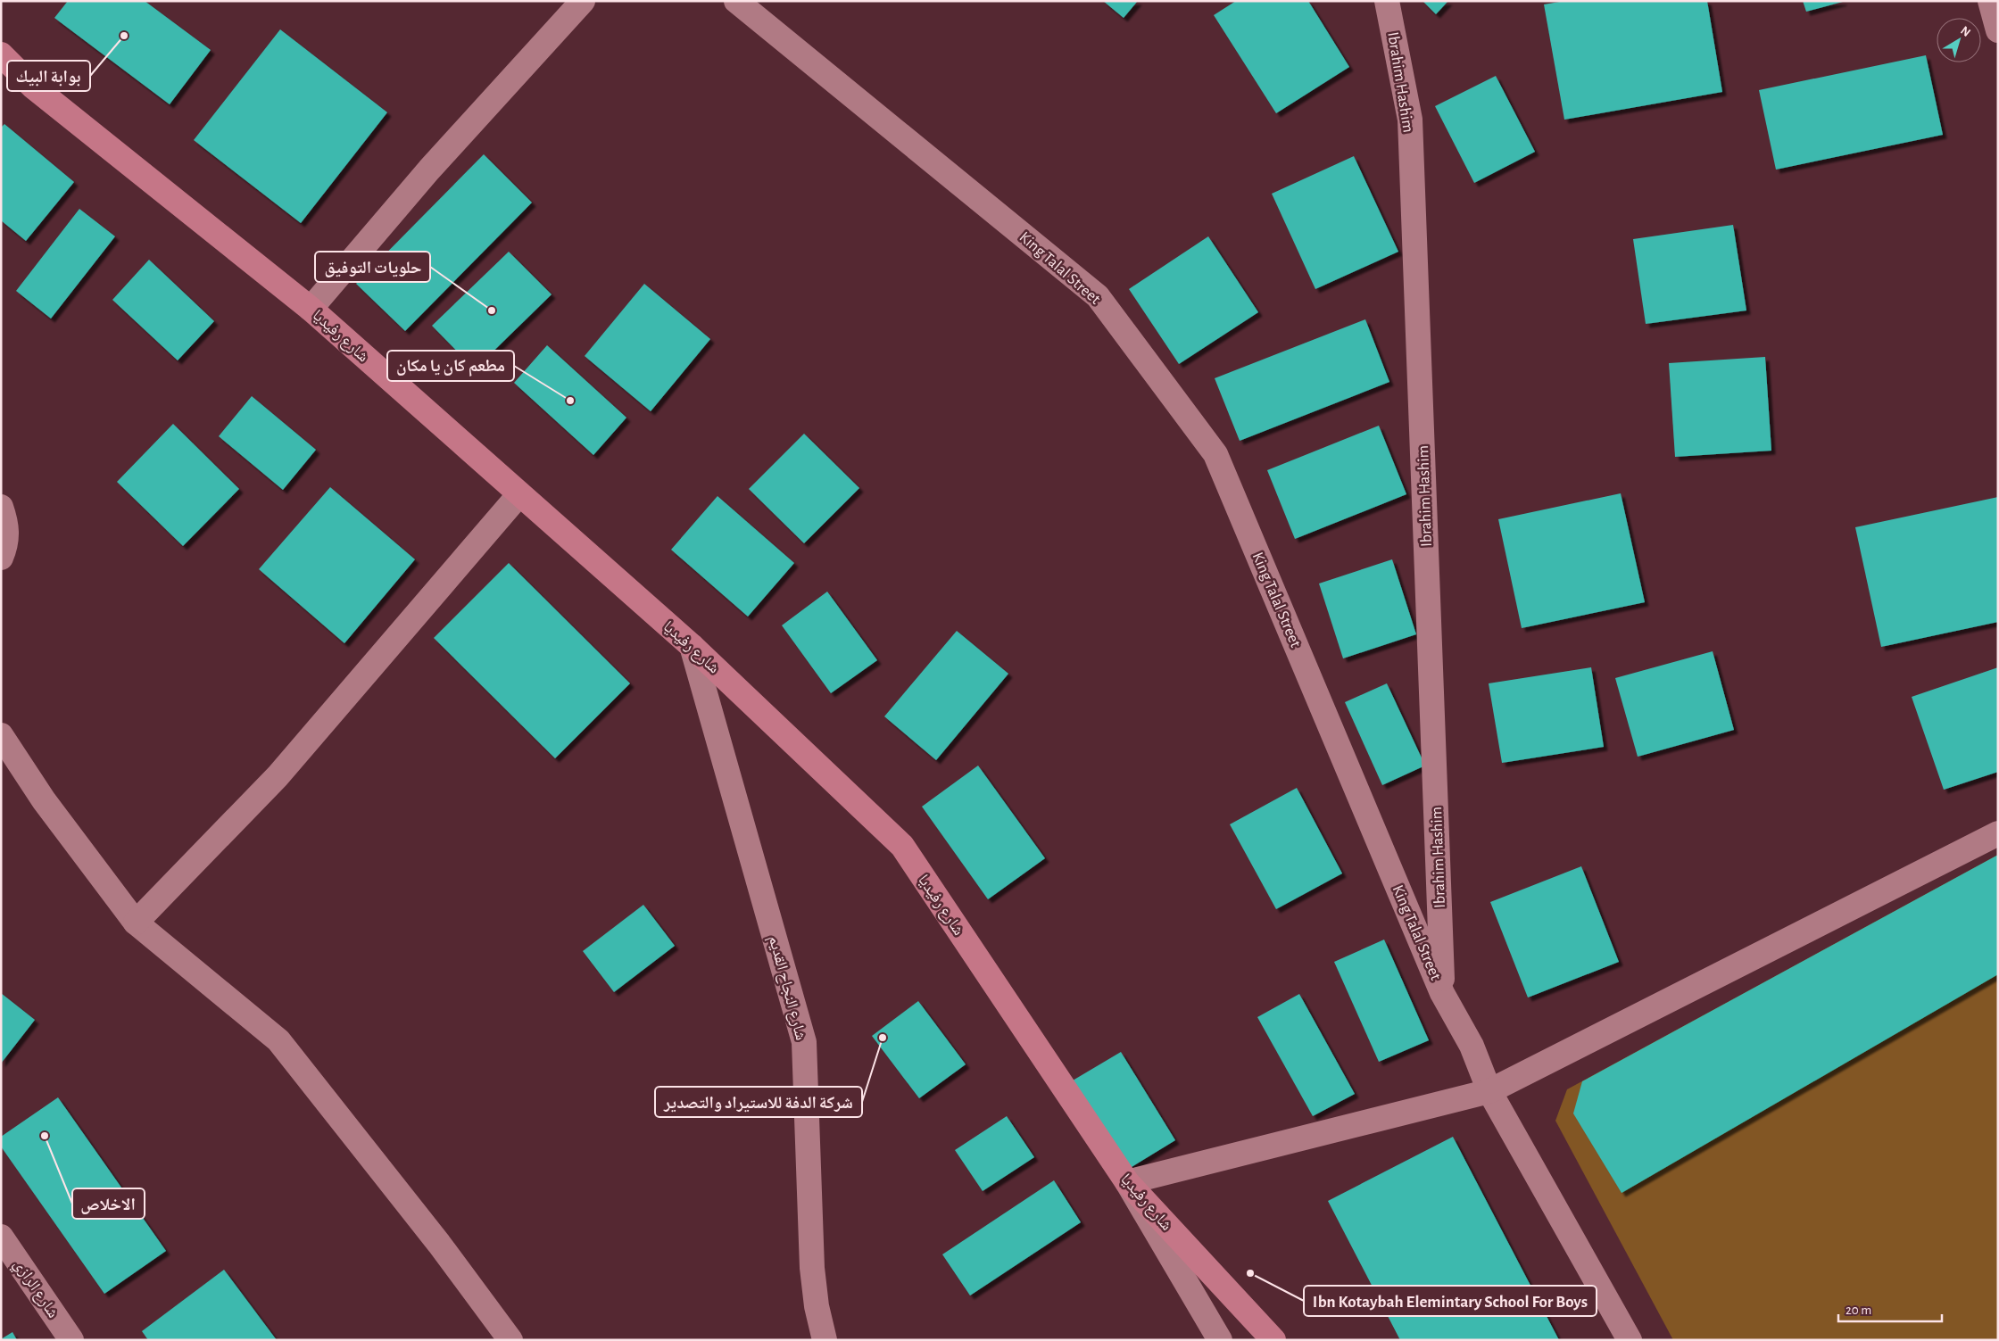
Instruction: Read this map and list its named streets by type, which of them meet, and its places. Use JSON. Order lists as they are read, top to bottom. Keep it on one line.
{"streets":{"main road":["شارع رفيديا"],"street":["Ibrahim Hashim","King Talal Street","شارع النجاح القديم","شارع الرازي"]},"crossings":[["Ibrahim Hashim","King Talal Street"],["شارع رفيديا","شارع النجاح القديم"]],"places":["بوابة البيك","حلويات التوفيق","مطعم كان يا مكان","شركة الدفة للاستيراد والتصدير","الاخلاص","Ibn Kotaybah Elemintary School For Boys"],"scale_bar":"20 m","north":"top right"}
